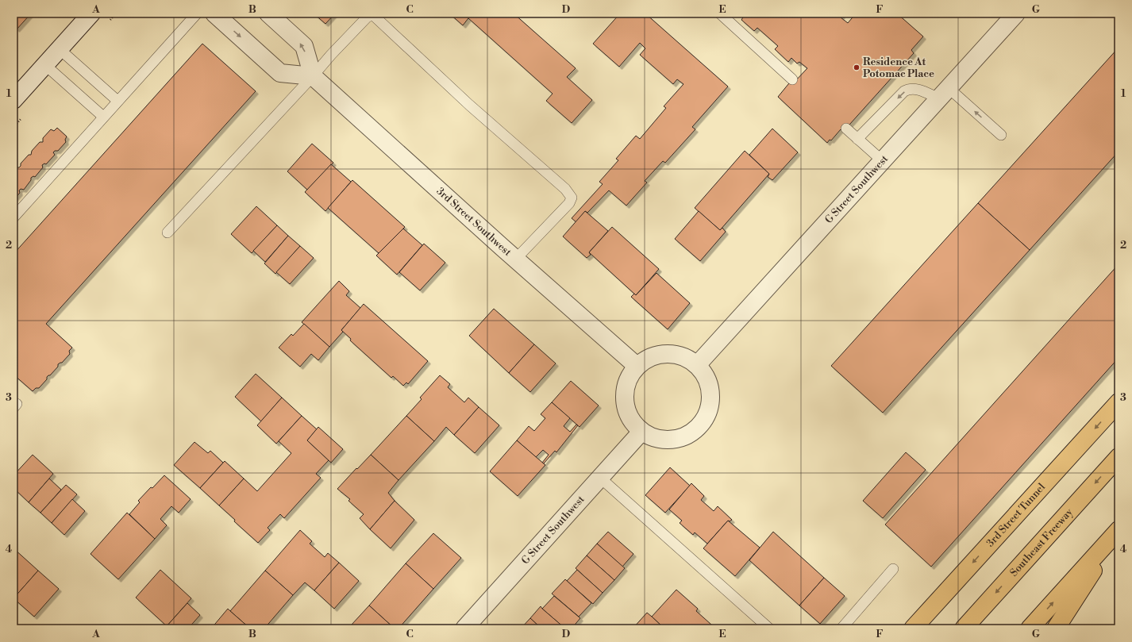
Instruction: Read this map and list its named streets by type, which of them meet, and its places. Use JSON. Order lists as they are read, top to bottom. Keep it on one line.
{"streets":{"highway":["3rd Street Tunnel","Southeast Freeway"],"street":["G Street Southwest","3rd Street Southwest"]},"crossings":[["G Street Southwest","3rd Street Southwest"]],"places":["Residence At Potomac Place"],"grid":{"columns":["A","B","C","D","E","F","G"],"rows":["1","2","3","4"]}}
